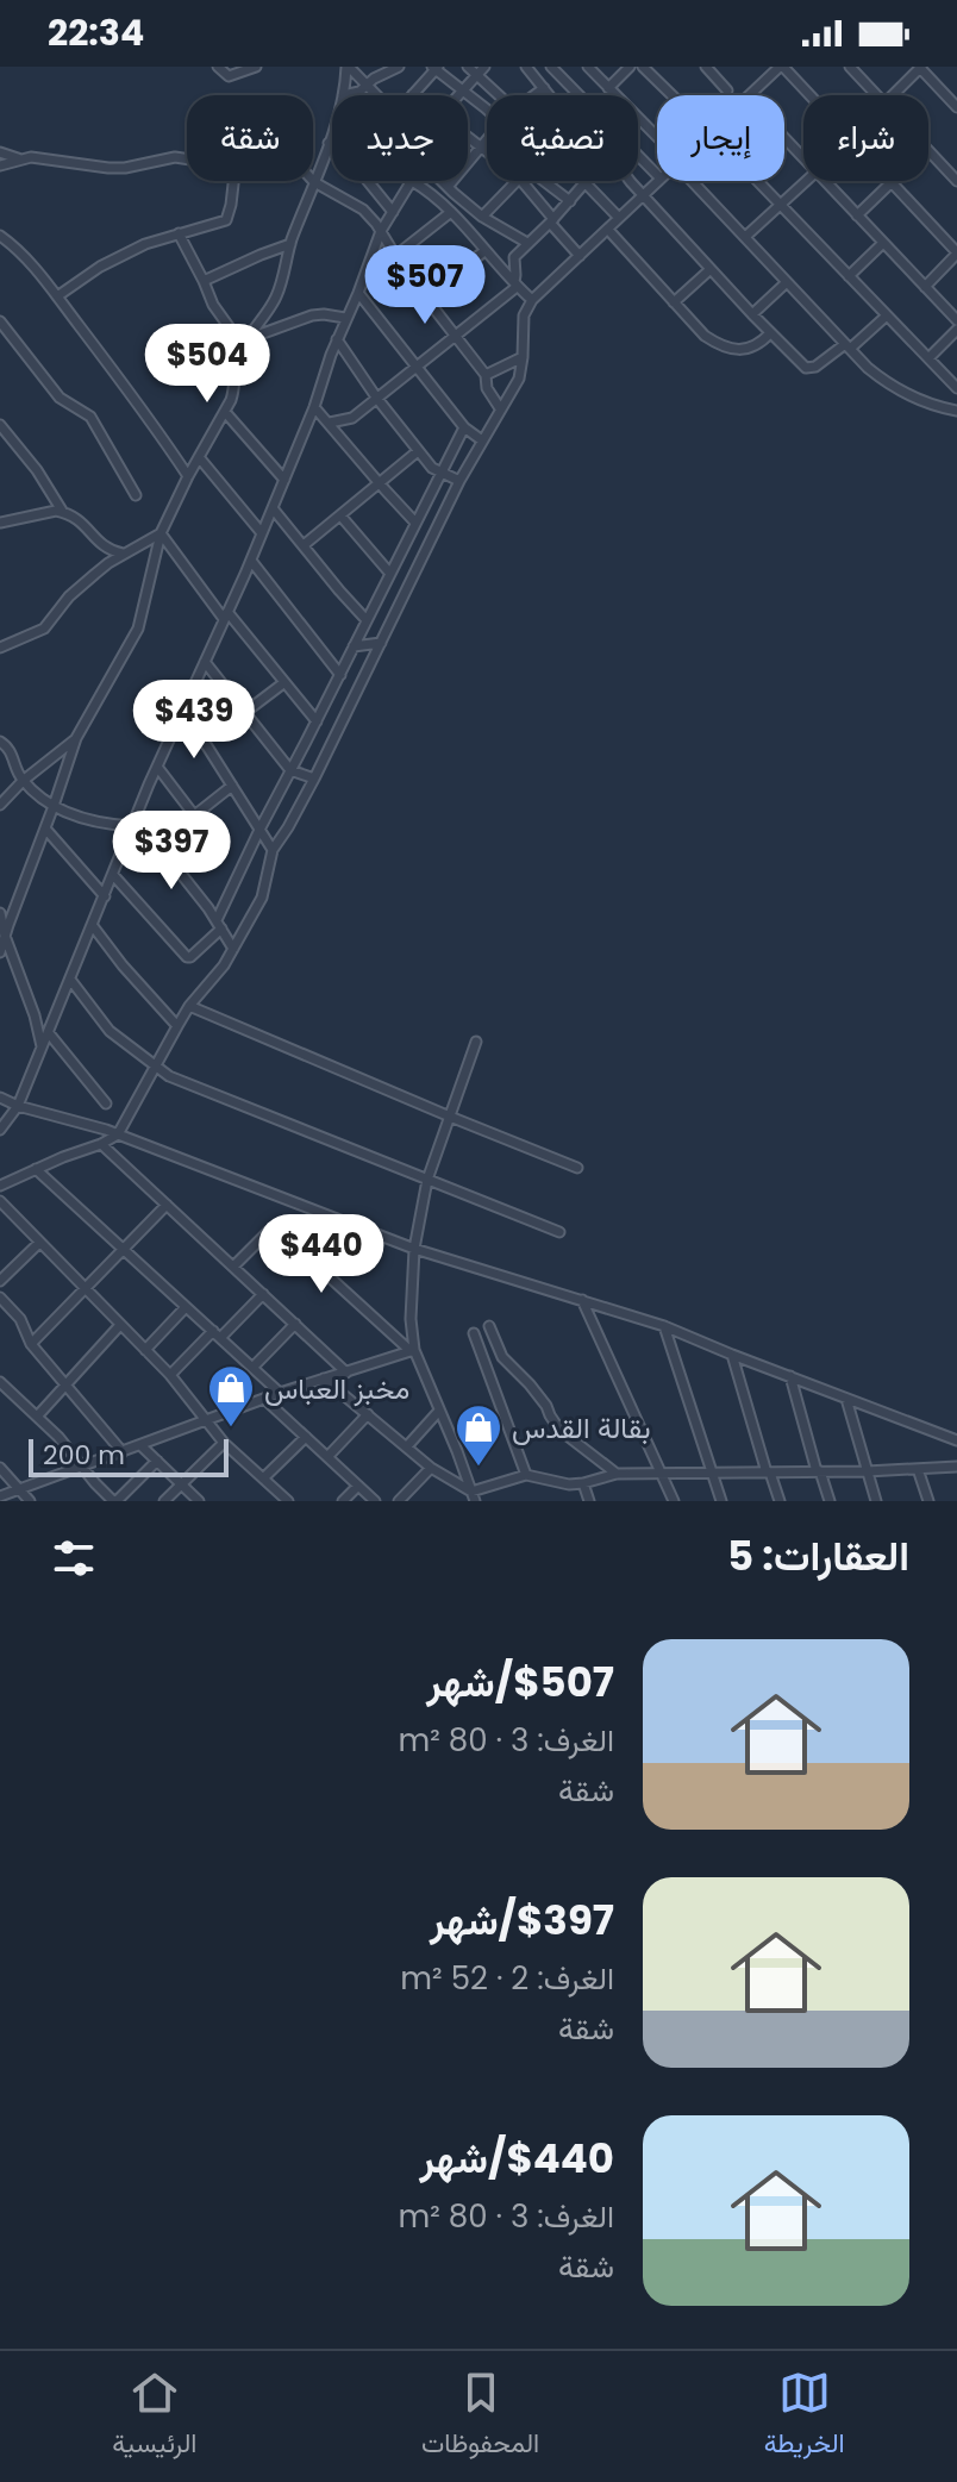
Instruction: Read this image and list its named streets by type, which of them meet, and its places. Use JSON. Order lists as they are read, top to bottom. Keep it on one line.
{"places":{"shop":["مخبز العباس","بقالة القدس"]},"scale_bar":"200 m","page":{"status":"22:34","chip":["شراء","إيجار","تصفية","جديد","شقة"],"price":["$507","$504","$439","$397","$440"],"scale":"200 m","heading":"العقارات: 5","list":[{"name":"$507/شهر","note":"الغرف: 3 · 80 m² · شقة"},{"name":"$397/شهر","note":"الغرف: 2 · 52 m² · شقة"},{"name":"$440/شهر","note":"الغرف: 3 · 80 m² · شقة"}],"tabs":["الخريطة","المحفوظات","الرئيسية"]}}
